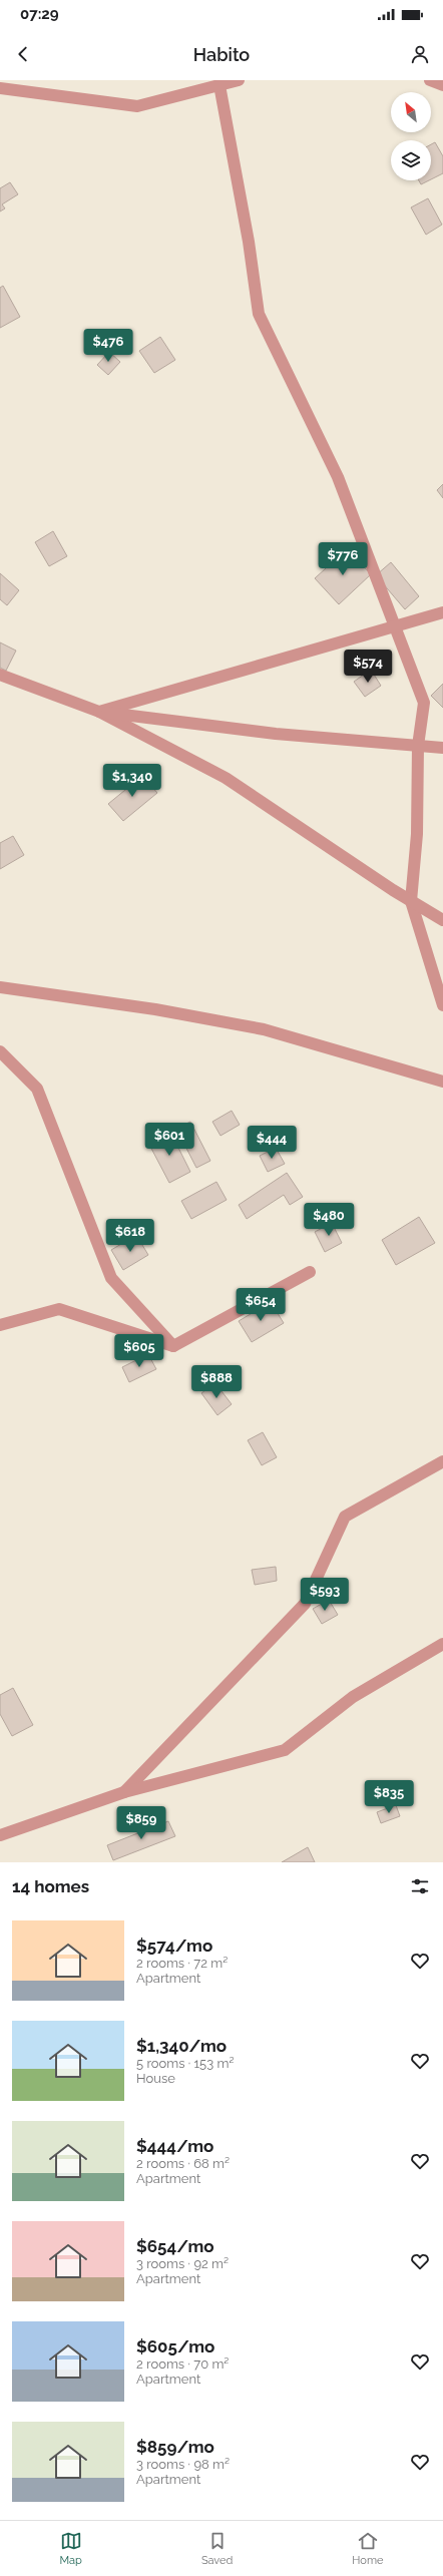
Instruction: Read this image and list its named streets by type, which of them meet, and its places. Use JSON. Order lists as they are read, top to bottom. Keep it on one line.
{"north":"top left","page":{"status":"07:29","header":"Habito","price":["$476","$776","$574","$1,340","$601","$444","$480","$618","$654","$605","$888","$593","$835","$859"],"heading":"14 homes","list":[{"name":"$574/mo","note":"2 rooms · 72 m² · Apartment"},{"name":"$1,340/mo","note":"5 rooms · 153 m² · House"},{"name":"$444/mo","note":"2 rooms · 68 m² · Apartment"},{"name":"$654/mo","note":"3 rooms · 92 m² · Apartment"},{"name":"$605/mo","note":"2 rooms · 70 m² · Apartment"},{"name":"$859/mo","note":"3 rooms · 98 m² · Apartment"}],"tabs":["Map","Saved","Home"]}}
